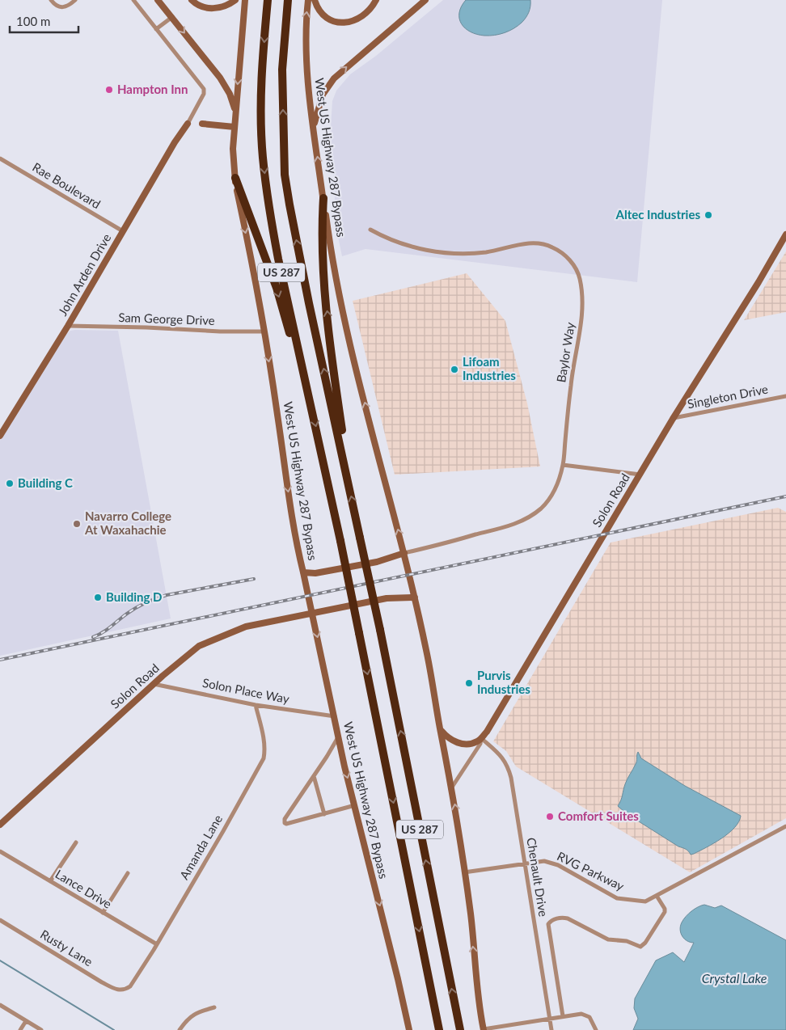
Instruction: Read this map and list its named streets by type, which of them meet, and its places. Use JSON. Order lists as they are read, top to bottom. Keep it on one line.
{"streets":{"highway":["US 287"],"main road":["West US Highway 287 Bypass","John Arden Drive","Solon Road"],"street":["Rae Boulevard","Sam George Drive","Baylor Way","Singleton Drive","Solon Place Way","Amanda Lane","RVG Parkway","Chenault Drive","Lance Drive","Rusty Lane"]},"crossings":[["West US Highway 287 Bypass","Sam George Drive"],["West US Highway 287 Bypass","Baylor Way"],["West US Highway 287 Bypass","Solon Road"],["West US Highway 287 Bypass","Solon Place Way"],["West US Highway 287 Bypass","RVG Parkway"],["Rae Boulevard","John Arden Drive"],["John Arden Drive","Sam George Drive"],["Singleton Drive","Solon Road"],["Solon Road","Solon Place Way"],["Solon Road","Chenault Drive"],["Solon Place Way","Amanda Lane"],["Amanda Lane","Lance Drive"],["Amanda Lane","Rusty Lane"],["RVG Parkway","Chenault Drive"]],"water":["Crystal Lake"],"places":["Hampton Inn","Altec Industries","Lifoam Industries","Building C","Navarro College At Waxahachie","Building D","Purvis Industries","Comfort Suites"],"scale_bar":"100 m"}
